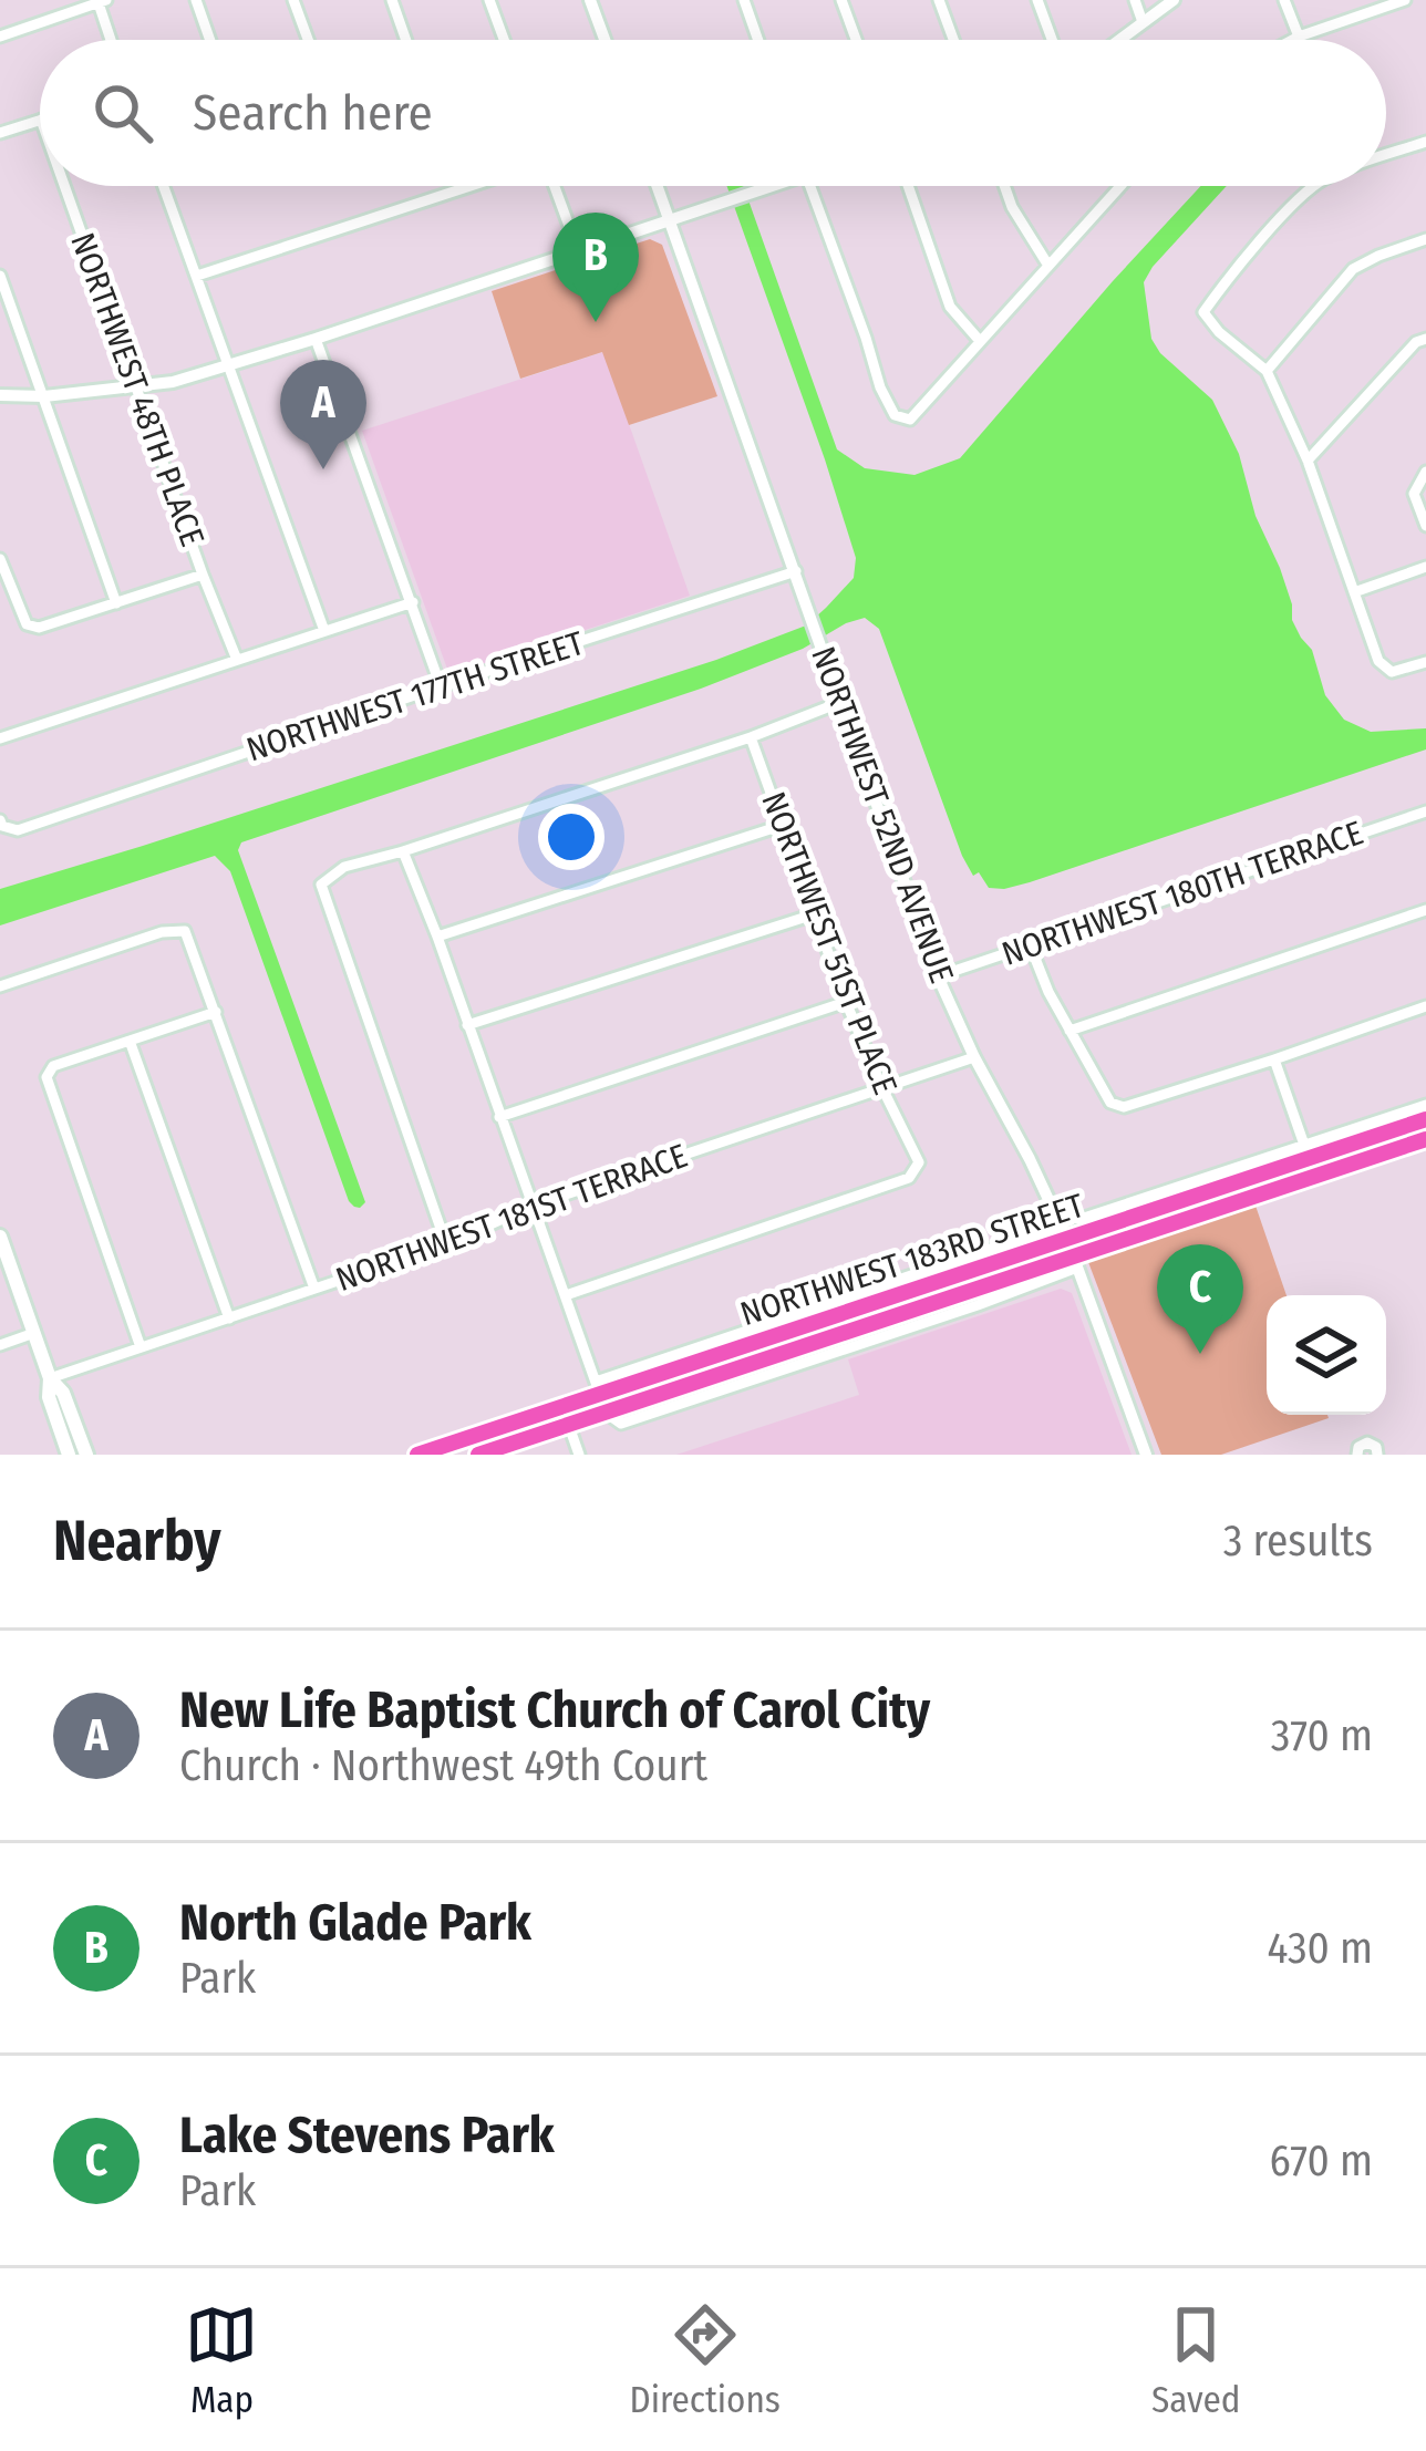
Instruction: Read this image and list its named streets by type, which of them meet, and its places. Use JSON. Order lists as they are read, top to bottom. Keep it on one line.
{"streets":{"main road":["NORTHWEST 183RD STREET"],"street":["NORTHWEST 48TH PLACE","NORTHWEST 177TH STREET","NORTHWEST 52ND AVENUE","NORTHWEST 180TH TERRACE","NORTHWEST 51ST PLACE","NORTHWEST 181ST TERRACE"]},"crossings":[["NORTHWEST 177TH STREET","NORTHWEST 52ND AVENUE"],["NORTHWEST 52ND AVENUE","NORTHWEST 180TH TERRACE"],["NORTHWEST 52ND AVENUE","NORTHWEST 181ST TERRACE"],["NORTHWEST 52ND AVENUE","NORTHWEST 183RD STREET"],["NORTHWEST 51ST PLACE","NORTHWEST 181ST TERRACE"]],"page":{"search":"Search here","pins":["B","A","C"],"heading":["Nearby","3 results"],"list":[{"mark":"A","name":"New Life Baptist Church of Carol City","note":"Church · Northwest 49th Court","value":"370 m"},{"mark":"B","name":"North Glade Park","note":"Park","value":"430 m"},{"mark":"C","name":"Lake Stevens Park","note":"Park","value":"670 m"}],"nav":["Map","Directions","Saved"]}}
